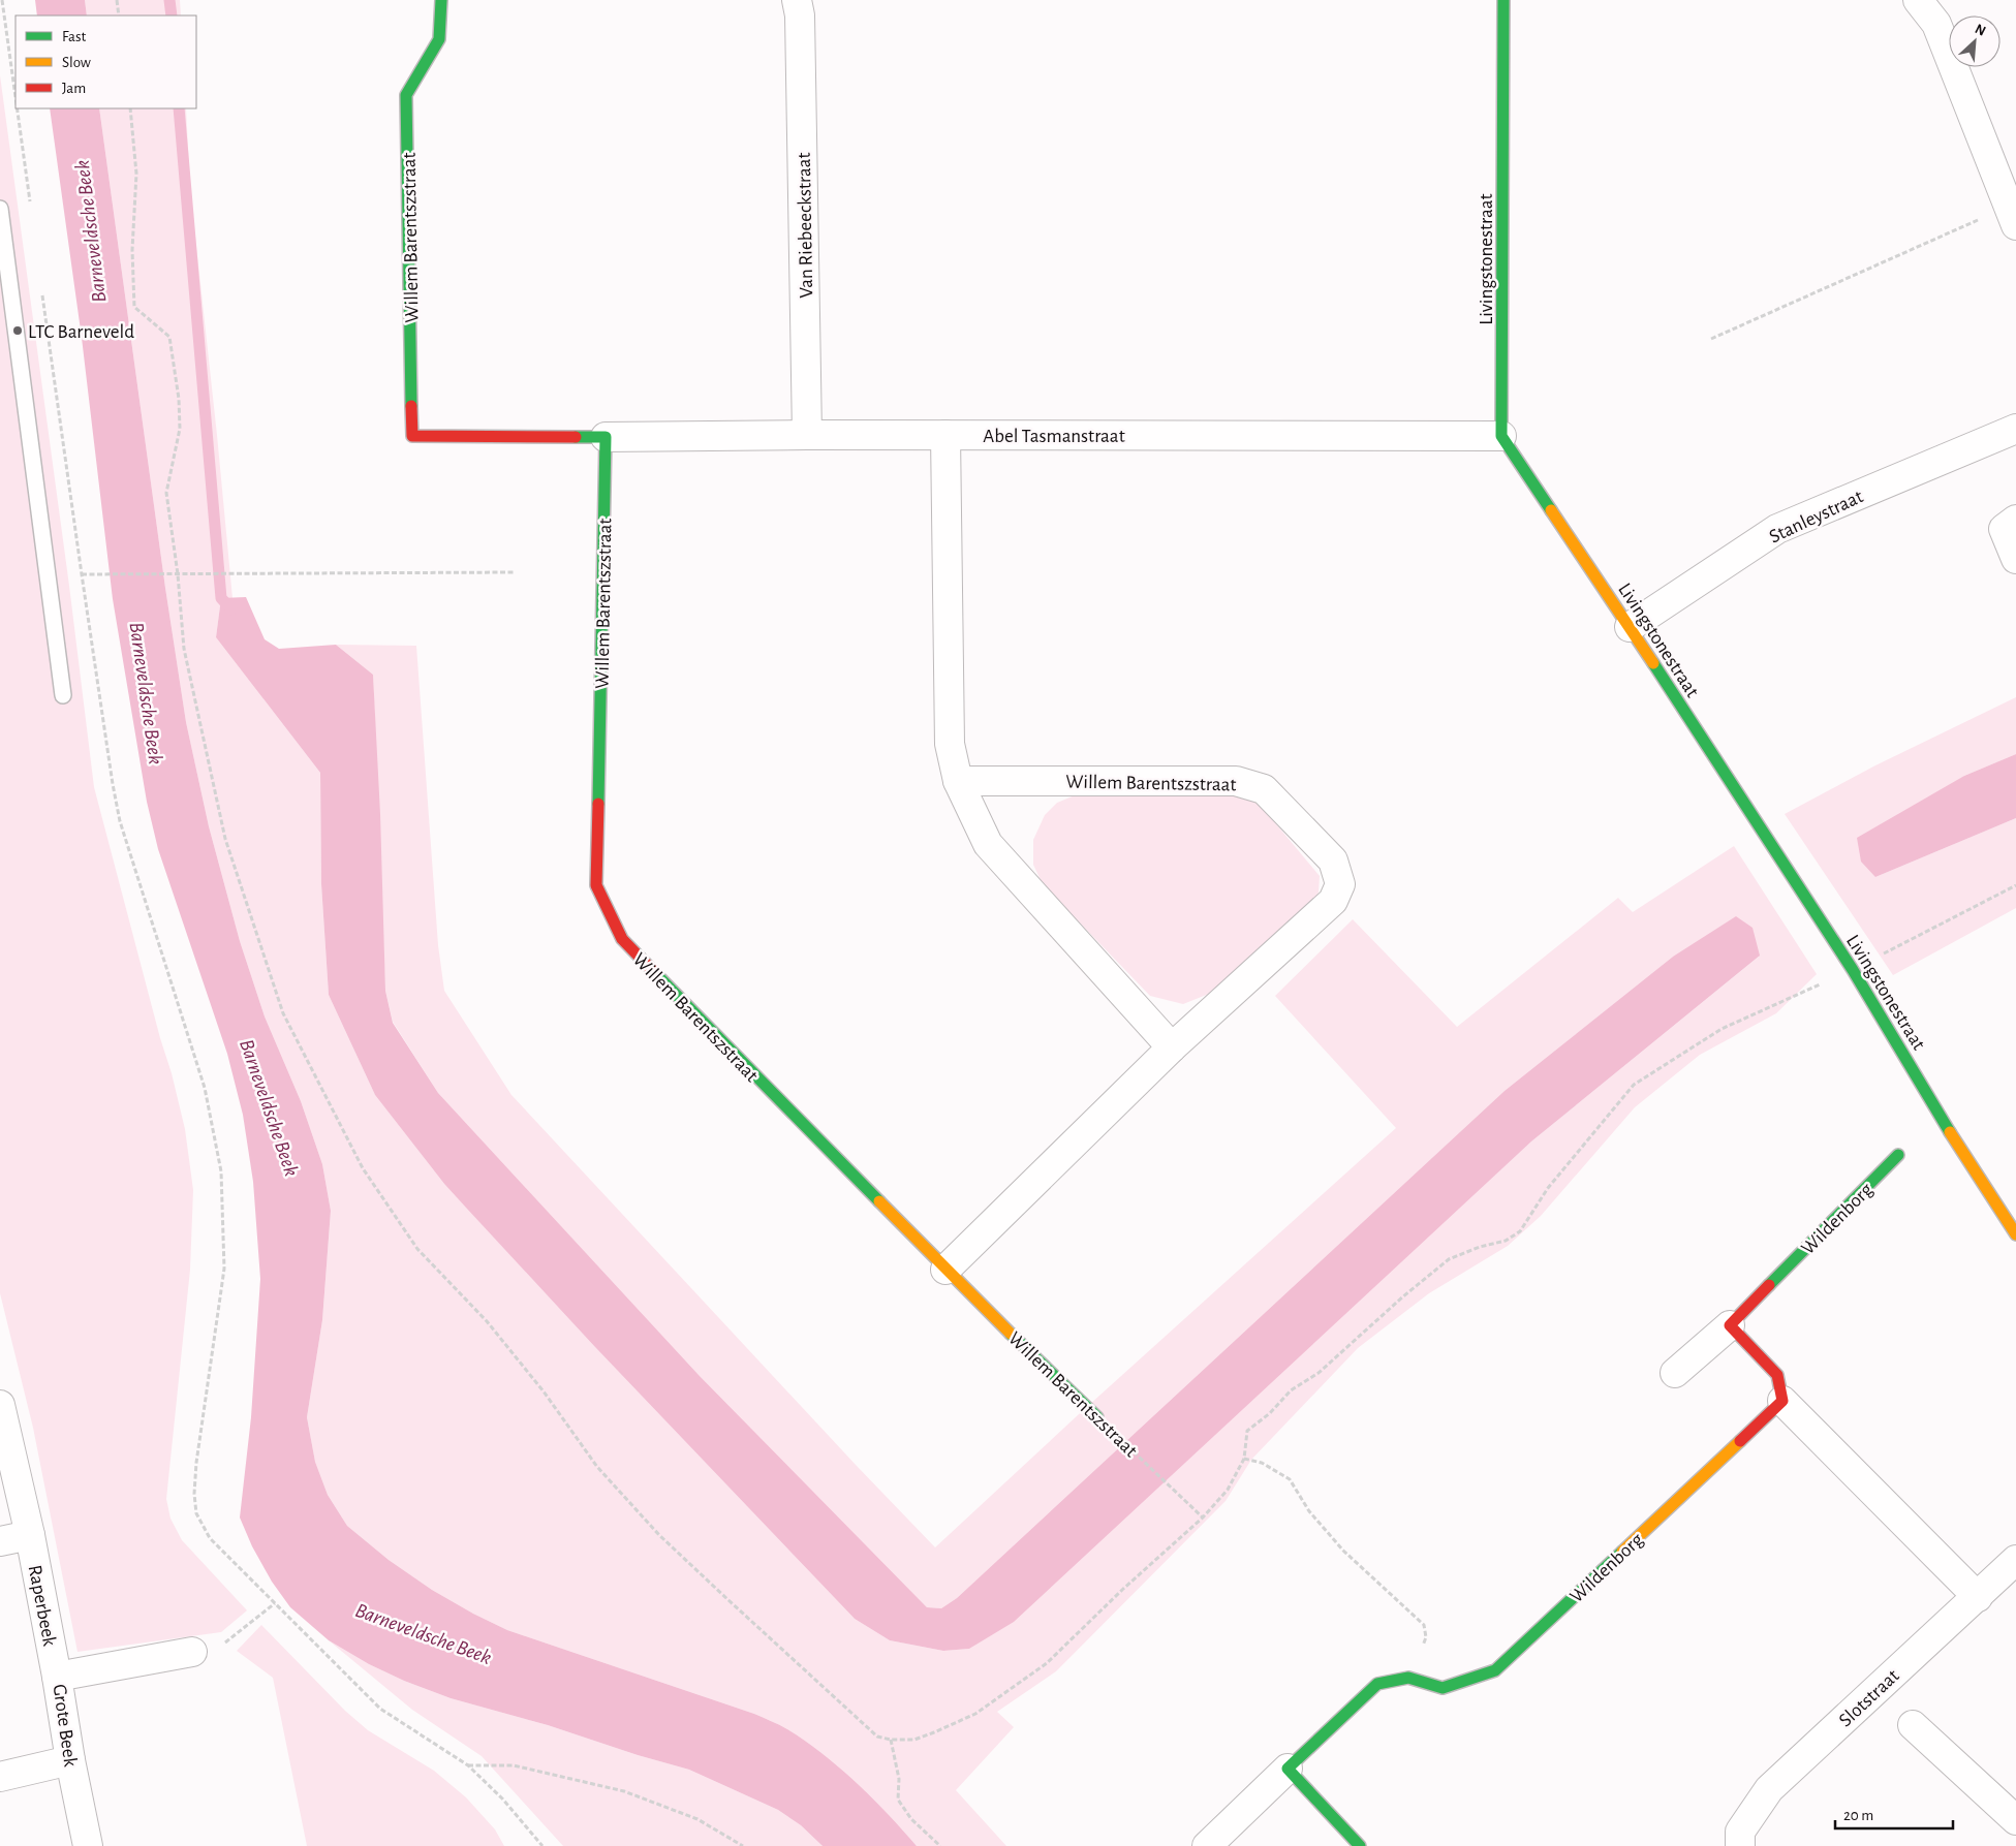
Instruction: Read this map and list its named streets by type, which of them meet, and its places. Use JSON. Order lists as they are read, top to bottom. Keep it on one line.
{"streets":{"street":["Van Riebeeckstraat","Willem Barentszstraat","Livingstonestraat","Abel Tasmanstraat","Stanleystraat","Wildenborg","Raperbeek","Slotstraat","Grote Beek"]},"crossings":[["Van Riebeeckstraat","Abel Tasmanstraat"],["Willem Barentszstraat","Abel Tasmanstraat"],["Livingstonestraat","Abel Tasmanstraat"],["Livingstonestraat","Stanleystraat"],["Raperbeek","Grote Beek"]],"water":["Barneveldsche Beek"],"places":["LTC Barneveld"],"legend":["Fast","Slow","Jam"],"scale_bar":"20 m","north":"top right"}
